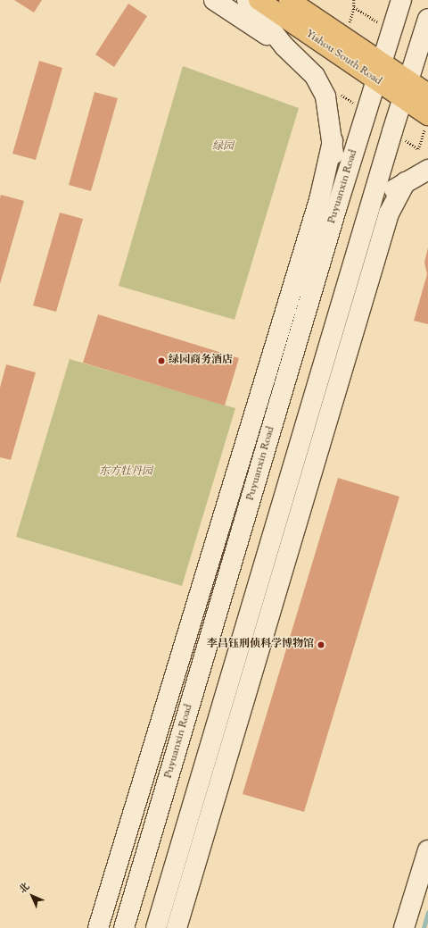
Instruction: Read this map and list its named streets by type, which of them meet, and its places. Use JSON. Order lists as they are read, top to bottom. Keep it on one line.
{"streets":{"main road":["Yishou South Road"],"street":["Puyuanxin Road"]},"crossings":[["Yishou South Road","Puyuanxin Road"]],"parks":["绿园","东方牡丹园"],"places":["绿园商务酒店","李昌钰刑侦科学博物馆"],"north":"top left"}
